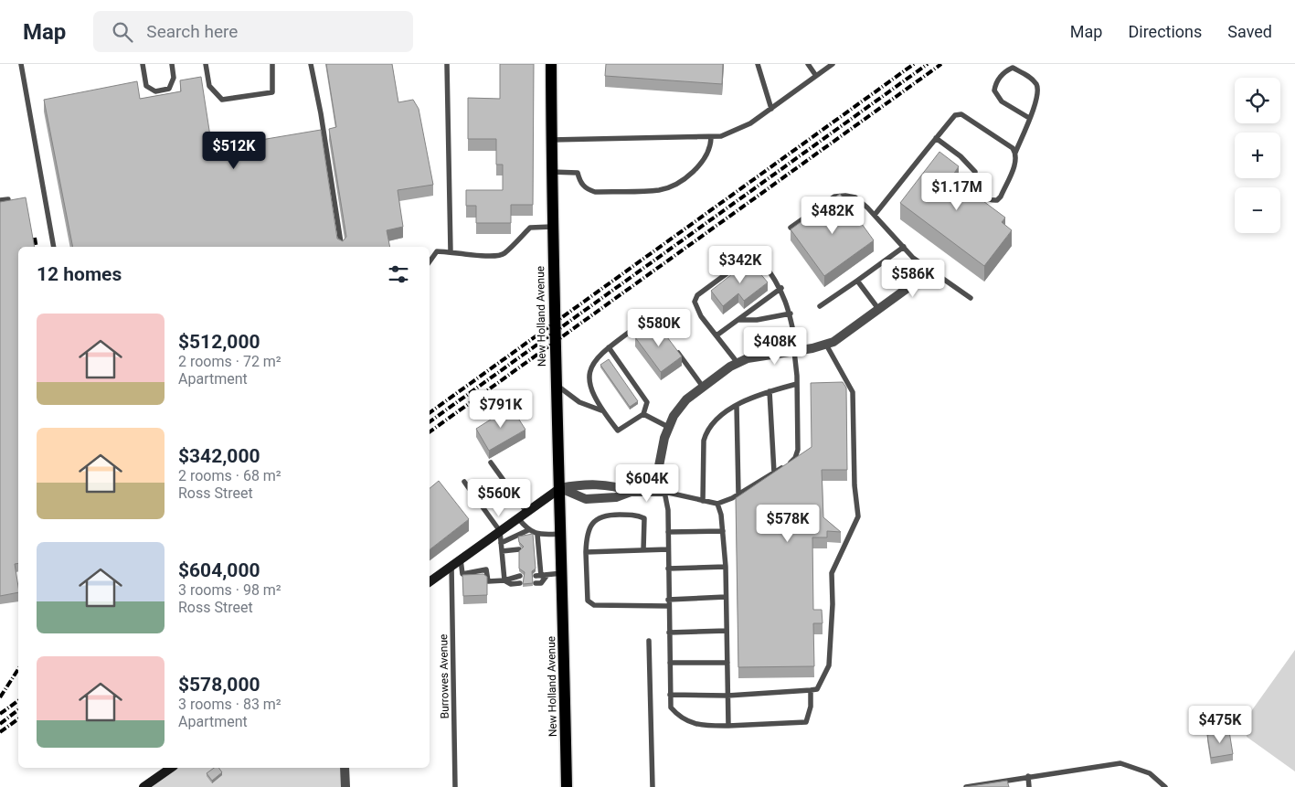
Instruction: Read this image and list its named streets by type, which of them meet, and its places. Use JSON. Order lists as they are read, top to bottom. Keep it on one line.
{"streets":{"main road":["New Holland Avenue"],"lane":["Burrowes Avenue"]},"page":{"header":"Map","search":"Search here","nav":["Map","Directions","Saved"],"map_buttons":["+","−"],"price":["$512K","$1.17M","$482K","$342K","$586K","$580K","$408K","$791K","$604K","$560K","$578K","$475K"],"heading":"12 homes","list":[{"name":"$512,000","note":"2 rooms · 72 m² · Apartment"},{"name":"$342,000","note":"2 rooms · 68 m² · Ross Street"},{"name":"$604,000","note":"3 rooms · 98 m² · Ross Street"},{"name":"$578,000","note":"3 rooms · 83 m² · Apartment"}]}}
